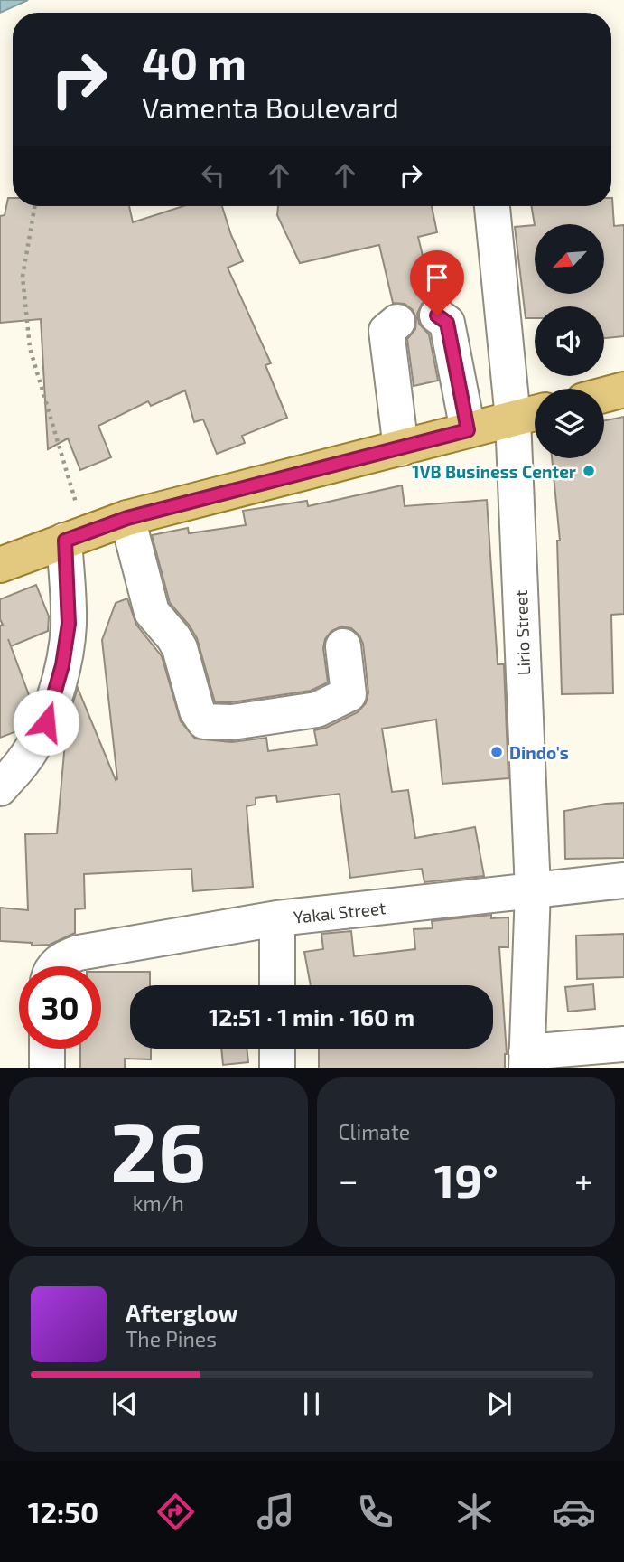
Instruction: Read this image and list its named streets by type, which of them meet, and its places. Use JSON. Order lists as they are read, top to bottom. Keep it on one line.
{"streets":{"street":["Lirio Street","Yakal Street"]},"crossings":[["Lirio Street","Yakal Street"]],"places":["1VB Business Center","Dindo's"],"north":"bottom left","page":{"turn":["40 m","Vamenta Boulevard"],"limit":"30","trip":"12:51 · 1 min · 160 m","tile":[["26","km/h"],"Climate"],"heat":["−","19°","+"],"song":["Afterglow","The Pines"],"tabs":"12:50"}}
